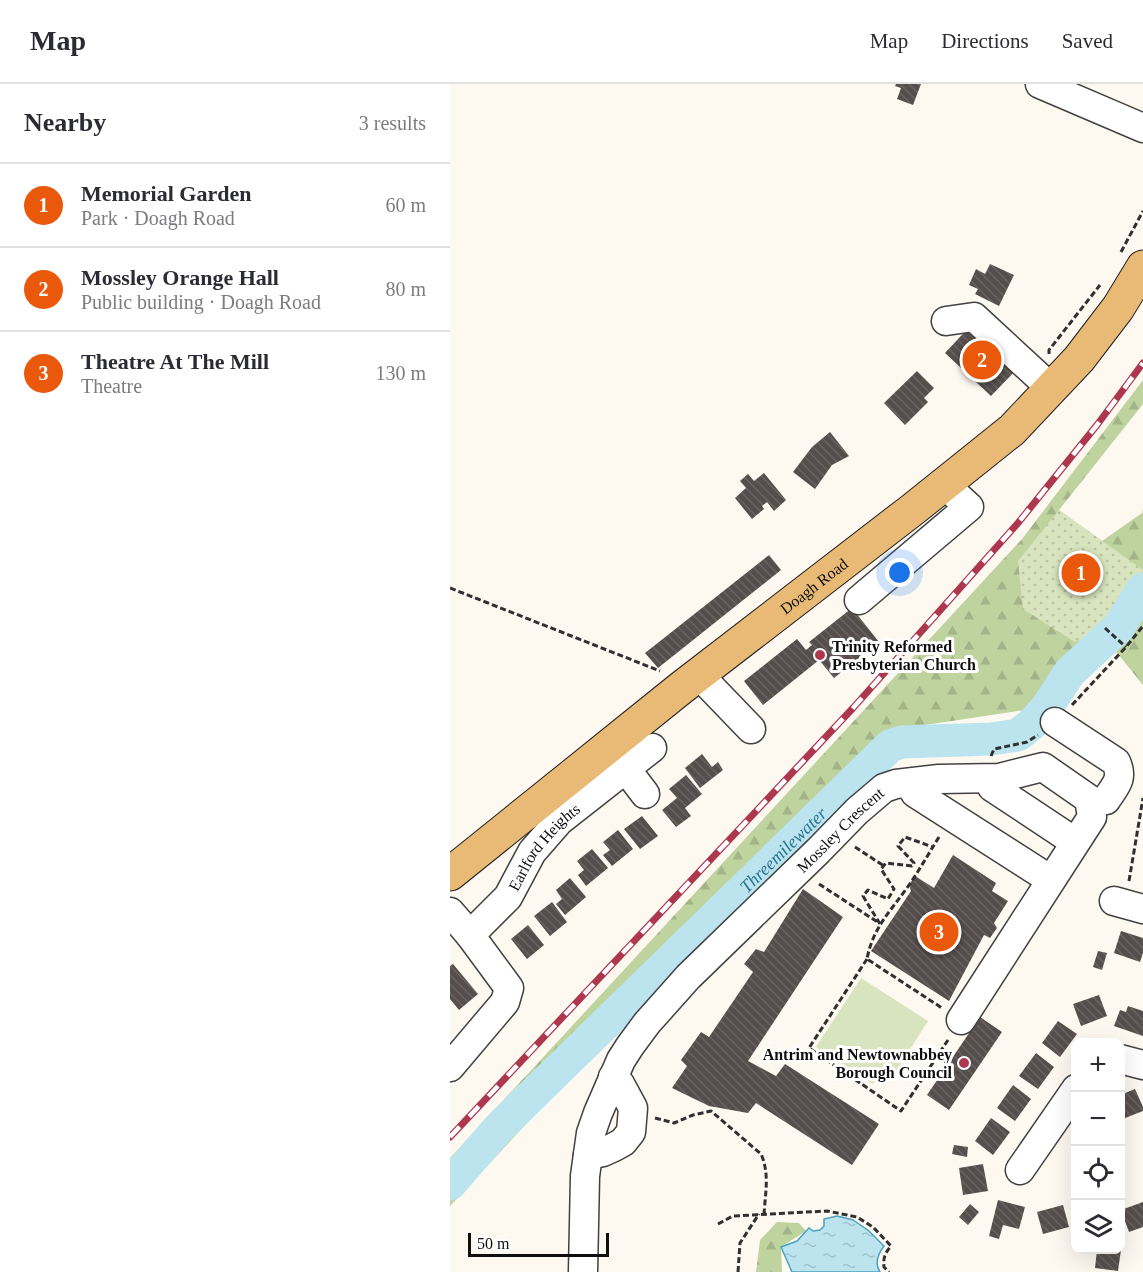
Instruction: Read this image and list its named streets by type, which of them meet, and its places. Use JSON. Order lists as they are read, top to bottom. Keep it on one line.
{"streets":{"main road":["Doagh Road"],"street":["Mossley Crescent","Earlford Heights"]},"water":["Threemilewater"],"places":["Trinity Reformed Presbyterian Church","Antrim and Newtownabbey Borough Council"],"scale_bar":"50 m","page":{"header":"Map","nav":["Map","Directions","Saved"],"heading":["Nearby","3 results"],"list":[{"mark":"1","name":"Memorial Garden","note":"Park · Doagh Road","value":"60 m"},{"mark":"2","name":"Mossley Orange Hall","note":"Public building · Doagh Road","value":"80 m"},{"mark":"3","name":"Theatre At The Mill","note":"Theatre","value":"130 m"}],"pins":["2","1","3"],"map_buttons":["+","−"],"scale":"50 m"}}
